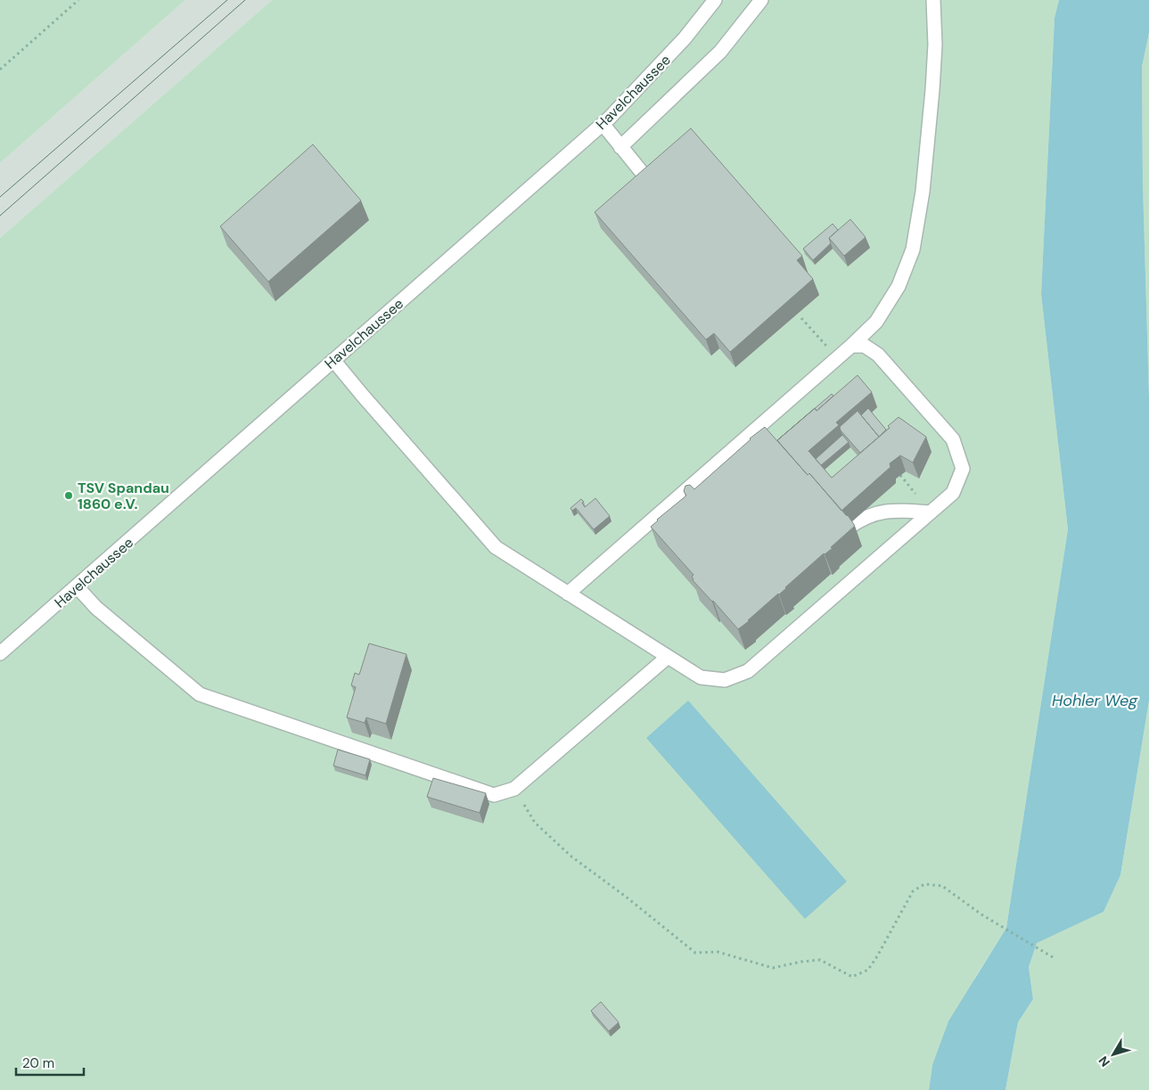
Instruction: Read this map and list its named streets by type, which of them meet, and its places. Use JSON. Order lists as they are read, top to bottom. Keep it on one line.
{"streets":{"street":["Havelchaussee"]},"water":["Hohler Weg"],"places":["TSV Spandau 1860 e.V."],"scale_bar":"20 m","north":"bottom left"}
